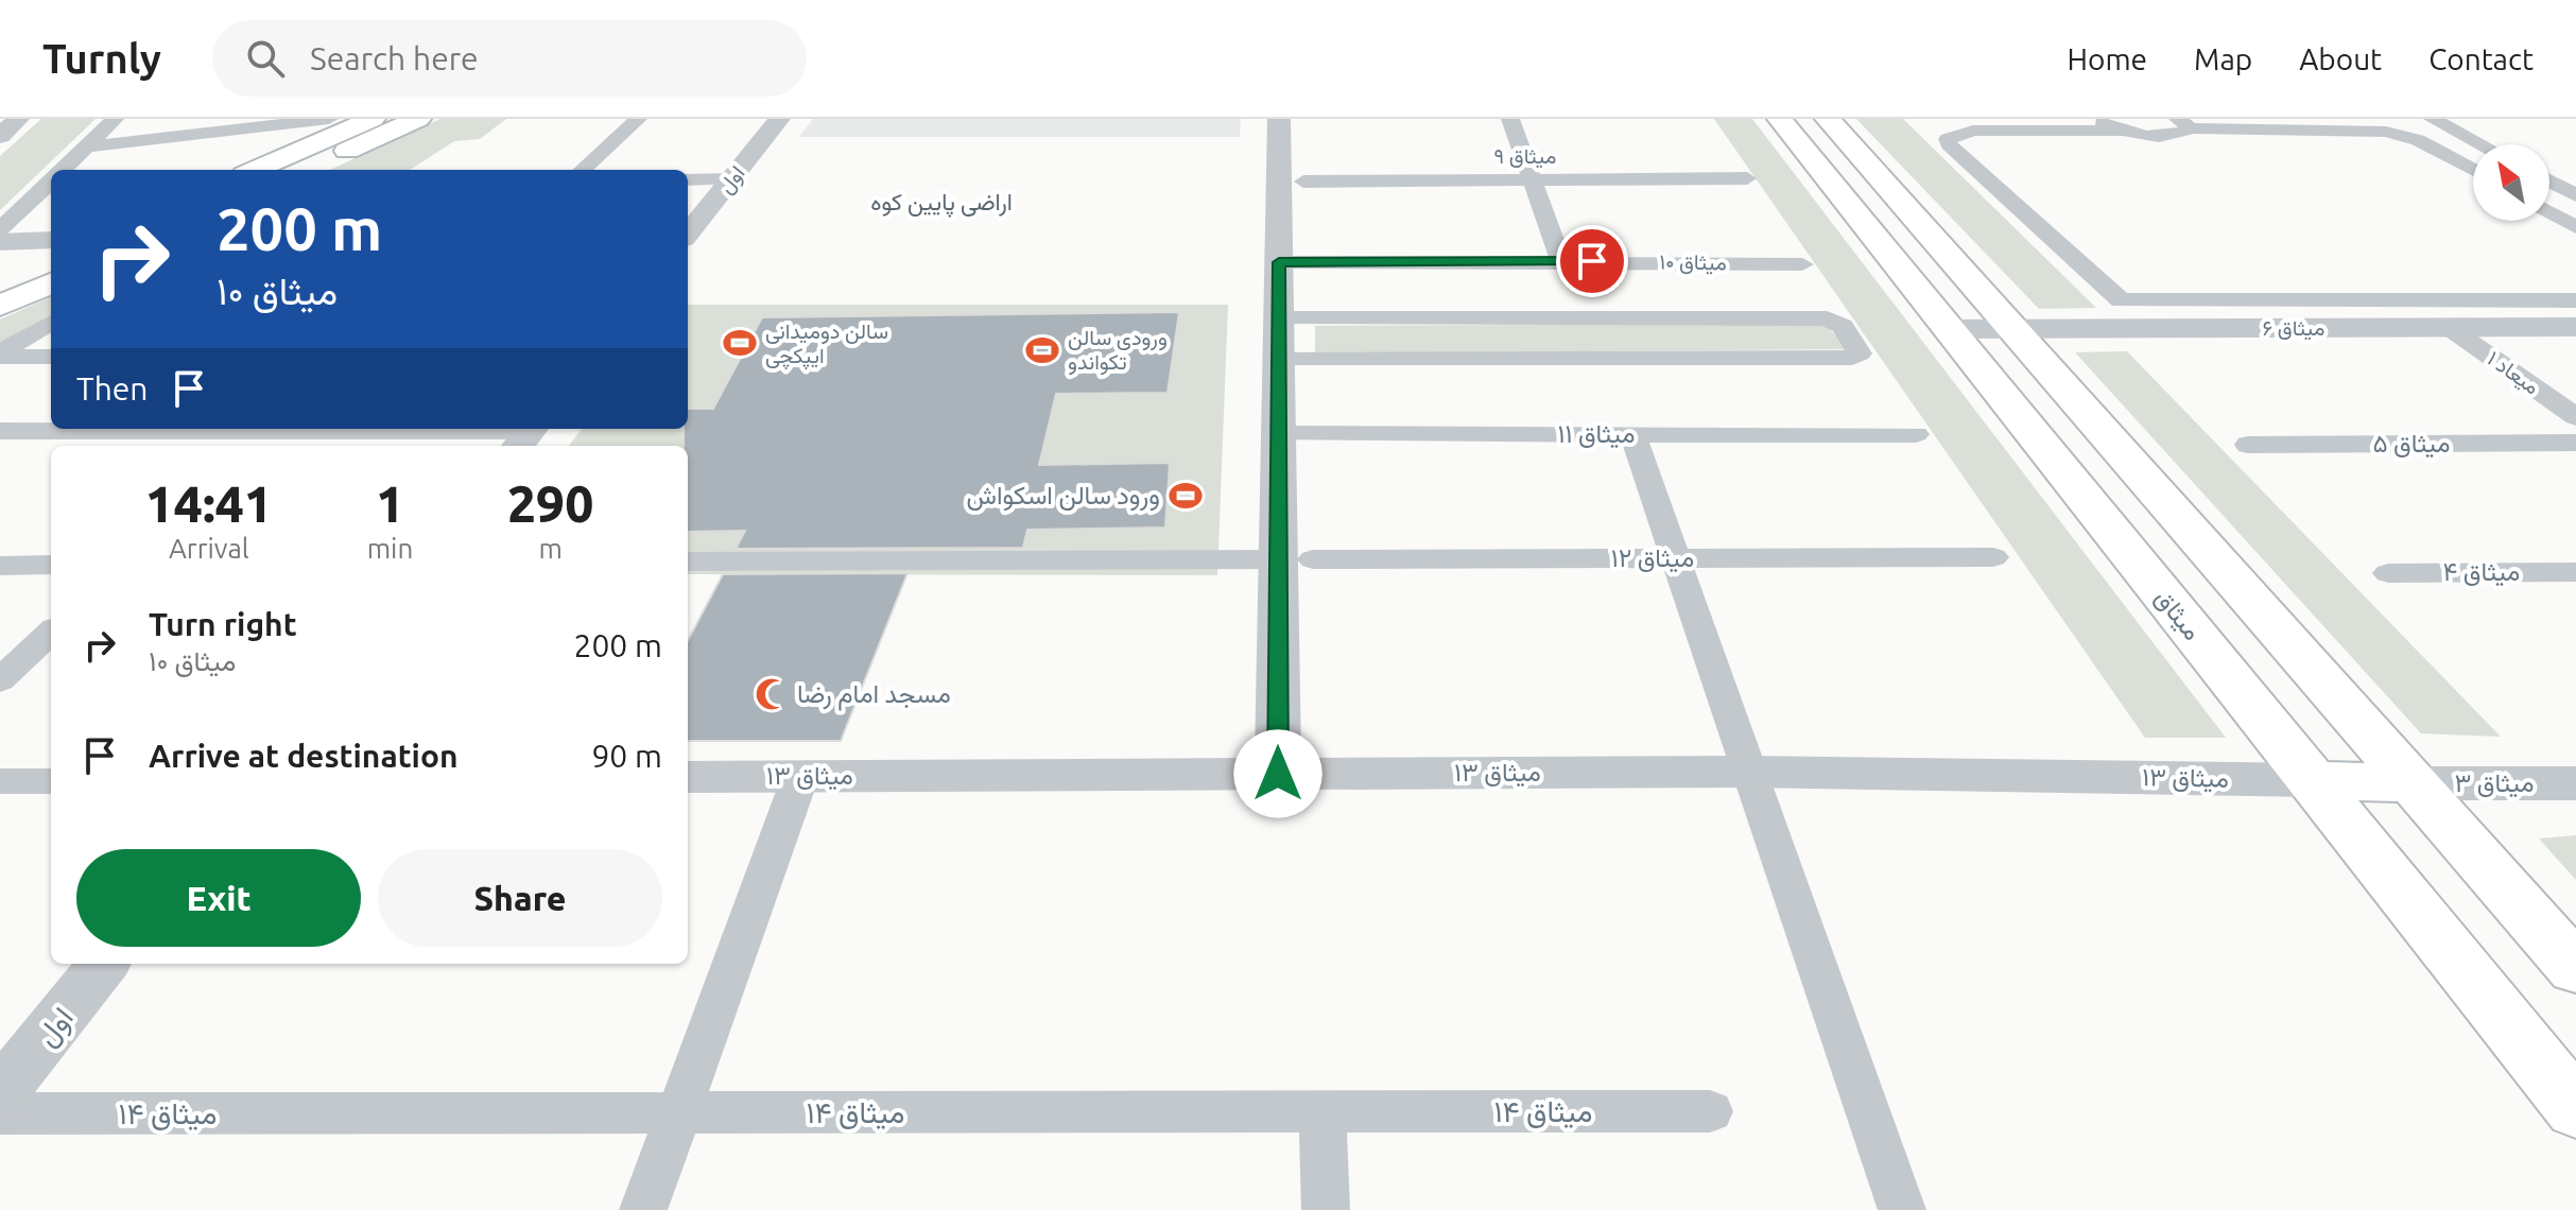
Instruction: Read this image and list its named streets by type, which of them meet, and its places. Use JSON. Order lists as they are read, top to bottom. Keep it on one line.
{"streets":{"main road":["میثاق"],"street":["میثاق ۹","اول","میثاق ۱۰","میثاق ۶","میعاد ۱","میثاق ۱۱","میثاق ۵","میثاق ۱۲","میثاق ۴","میثاق ۱۳","میثاق ۳","میثاق ۱۴"]},"crossings":[["میثاق ۶","میعاد ۱"],["میثاق ۶","میثاق"],["میثاق","میثاق ۱۳"]],"districts":["اراضی پایین کوه"],"places":{"sports":["سالن دومیدانی ایپکچی","ورودی سالن تکواندو","ورود سالن اسکواش"],"mosque":["مسجد امام رضا"]},"north":"top left","page":{"header":"Turnly","search":"Search here","nav":["Home","Map","About","Contact"],"turn":["200 m","میثاق ۱۰"],"then":"Then","eta":["14:41","Arrival","1","min","290","m"],"list":[{"name":"Turn right","note":"میثاق ۱۰","value":"200 m"},{"name":"Arrive at destination","value":"90 m"}],"buttons":["Exit","Share"]}}
